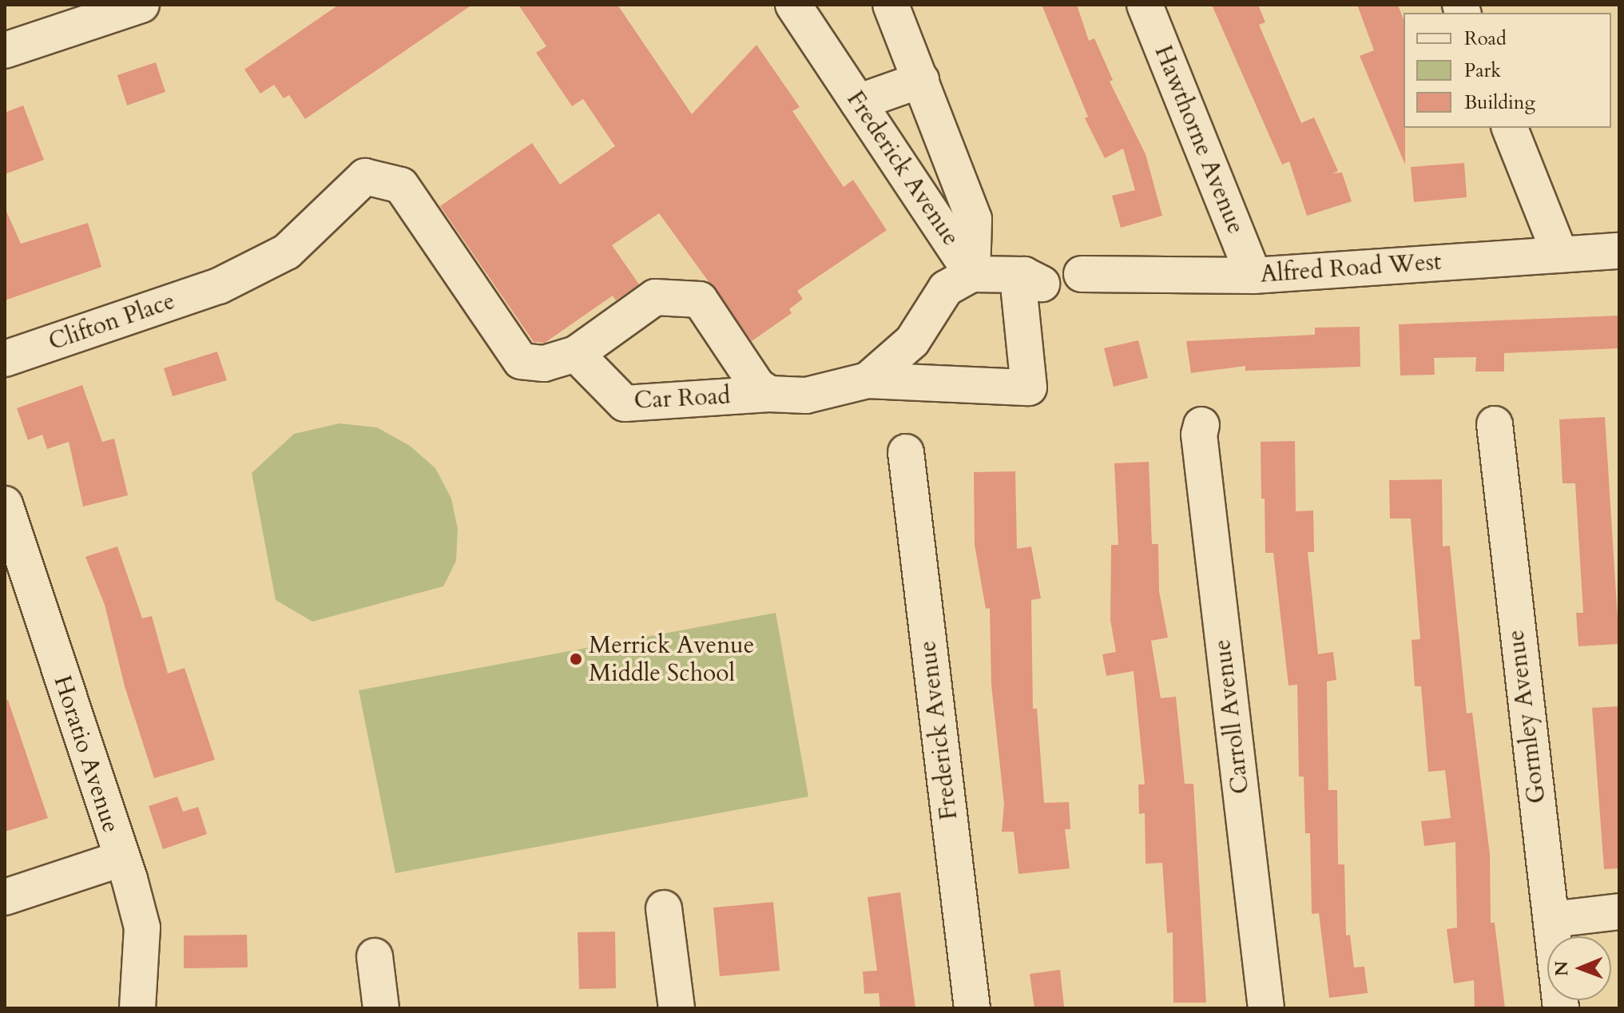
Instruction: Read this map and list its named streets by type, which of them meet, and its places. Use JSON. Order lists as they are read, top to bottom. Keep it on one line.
{"streets":{"street":["Hawthorne Avenue","Frederick Avenue","Alfred Road West","Clifton Place","Car Road","Carroll Avenue","Gormley Avenue","Horatio Avenue"]},"crossings":[["Hawthorne Avenue","Alfred Road West"],["Frederick Avenue","Car Road"],["Clifton Place","Car Road"]],"places":["Merrick Avenue Middle School"],"legend":["Road","Park","Building"],"north":"left"}
